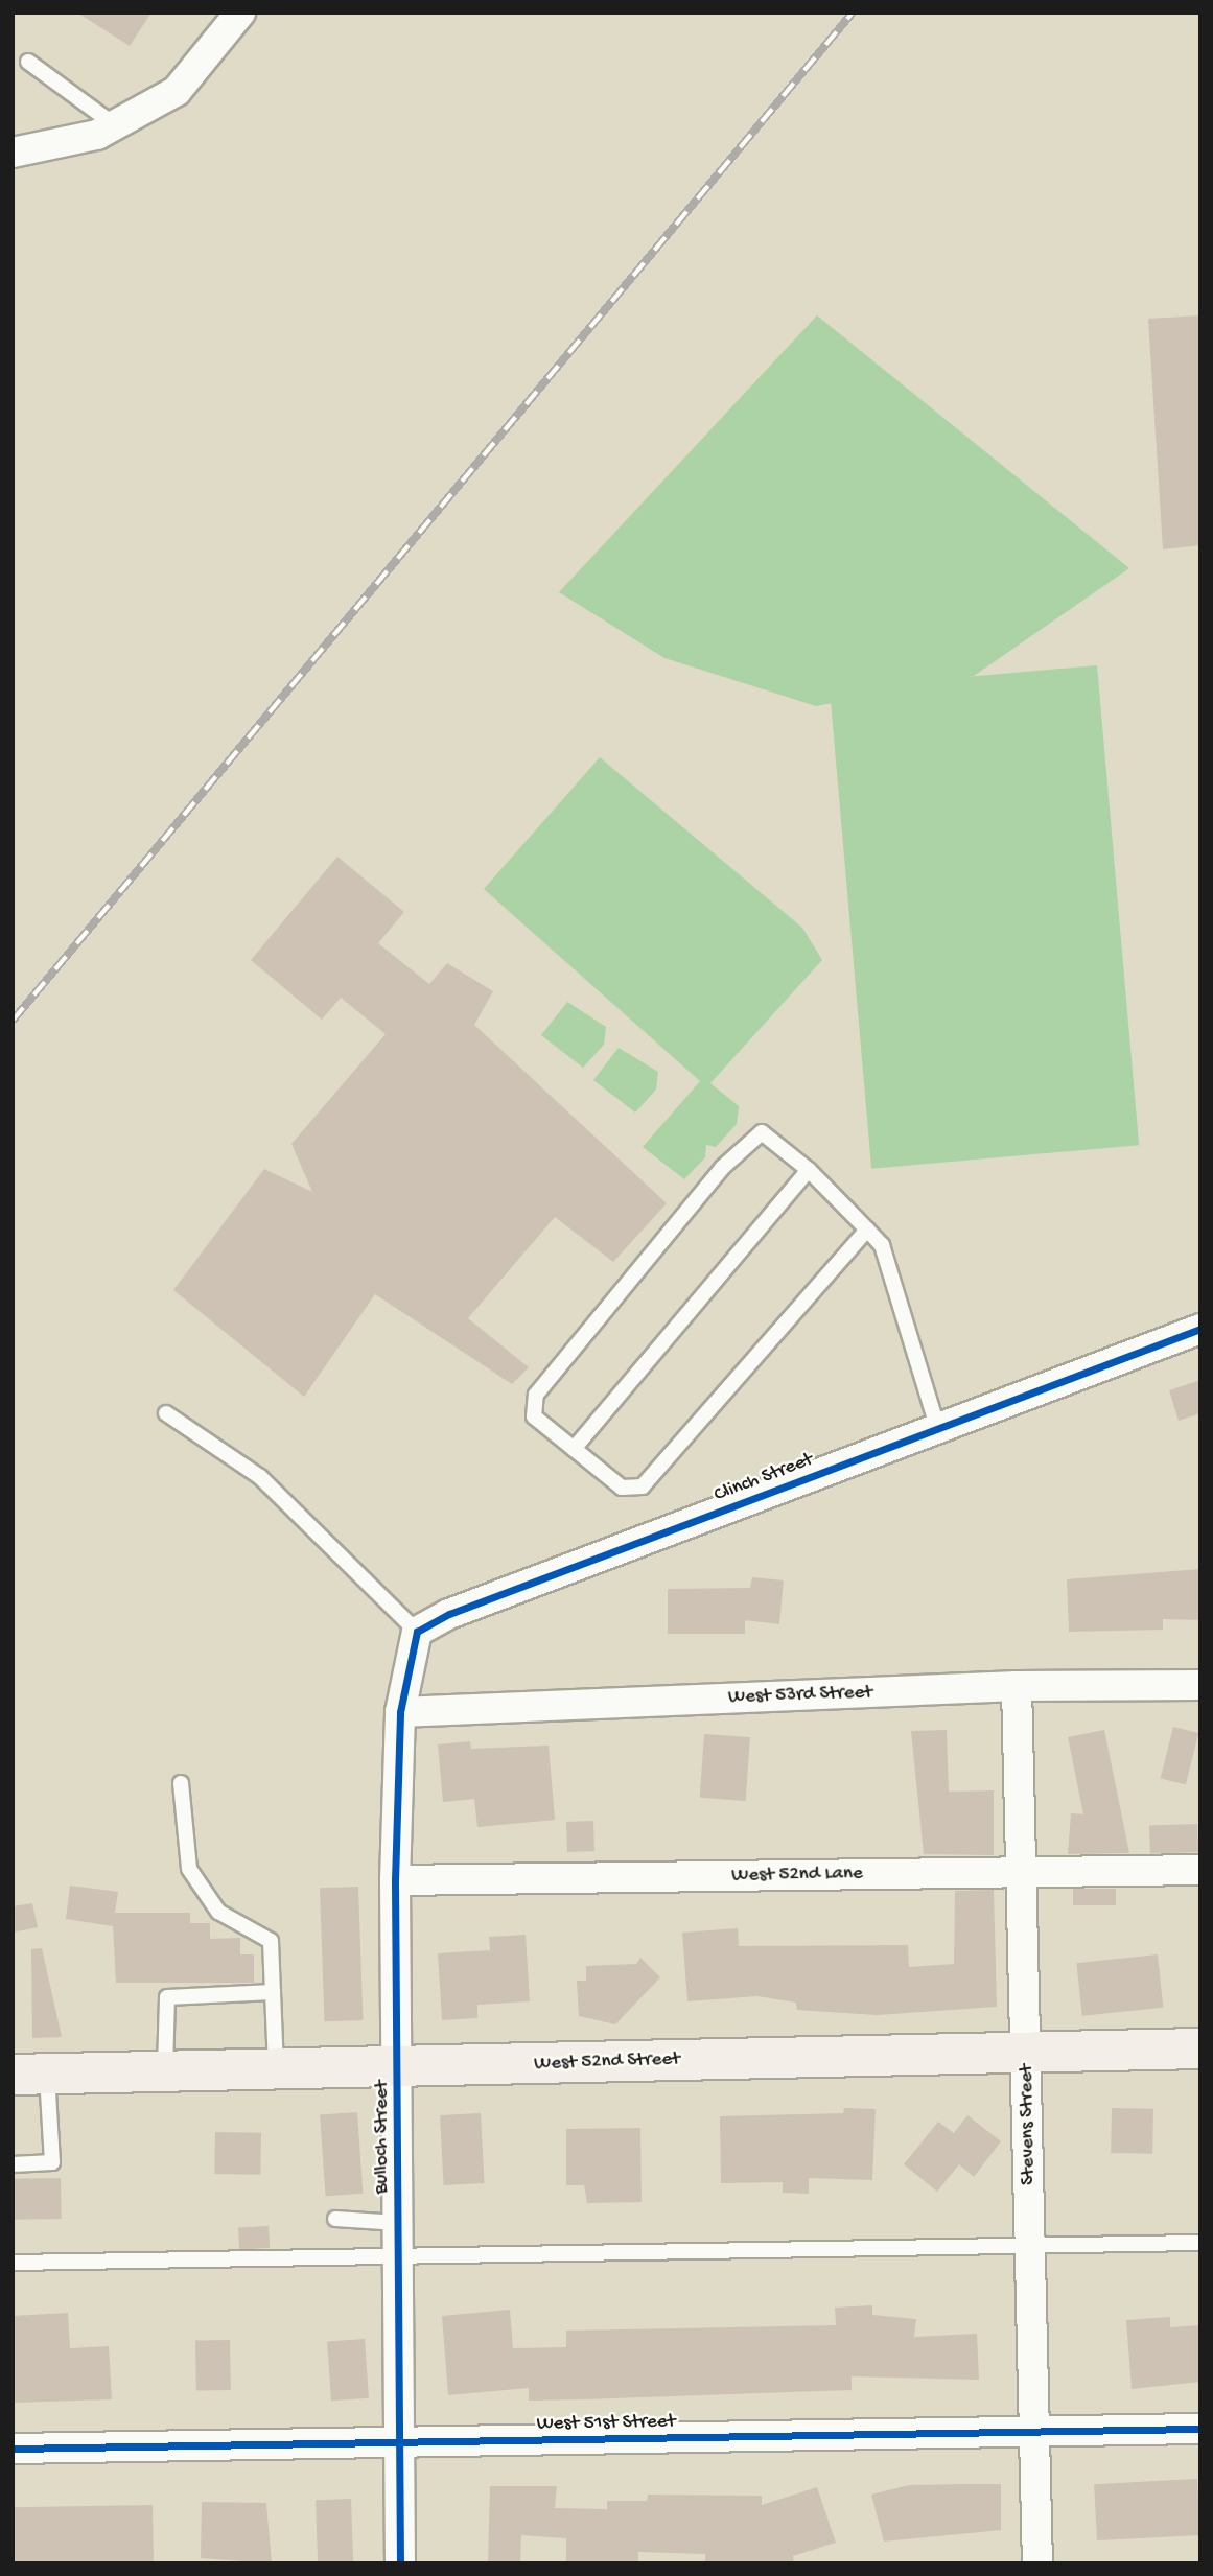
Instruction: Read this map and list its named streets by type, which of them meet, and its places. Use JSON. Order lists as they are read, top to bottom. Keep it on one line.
{"streets":{"main road":["West 52nd Street"],"street":["Clinch Street","West 53rd Street","West 52nd Lane","Stevens Street","Bulloch Street","West 51st Street"]},"crossings":[["West 53rd Street","Stevens Street"],["West 53rd Street","Bulloch Street"],["West 52nd Lane","Stevens Street"],["West 52nd Lane","Bulloch Street"],["West 52nd Street","Stevens Street"],["West 52nd Street","Bulloch Street"],["Stevens Street","West 51st Street"],["Bulloch Street","West 51st Street"]]}
